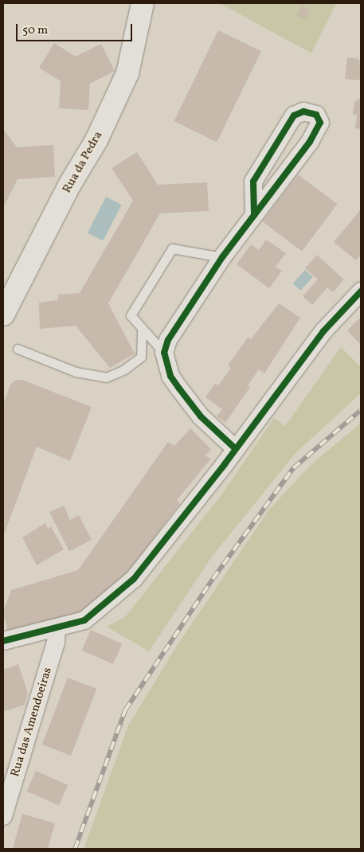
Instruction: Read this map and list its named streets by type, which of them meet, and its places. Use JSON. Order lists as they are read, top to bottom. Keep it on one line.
{"streets":{"street":["Rua da Pedra","Rua das Amendoeiras"]},"scale_bar":"50 m"}
